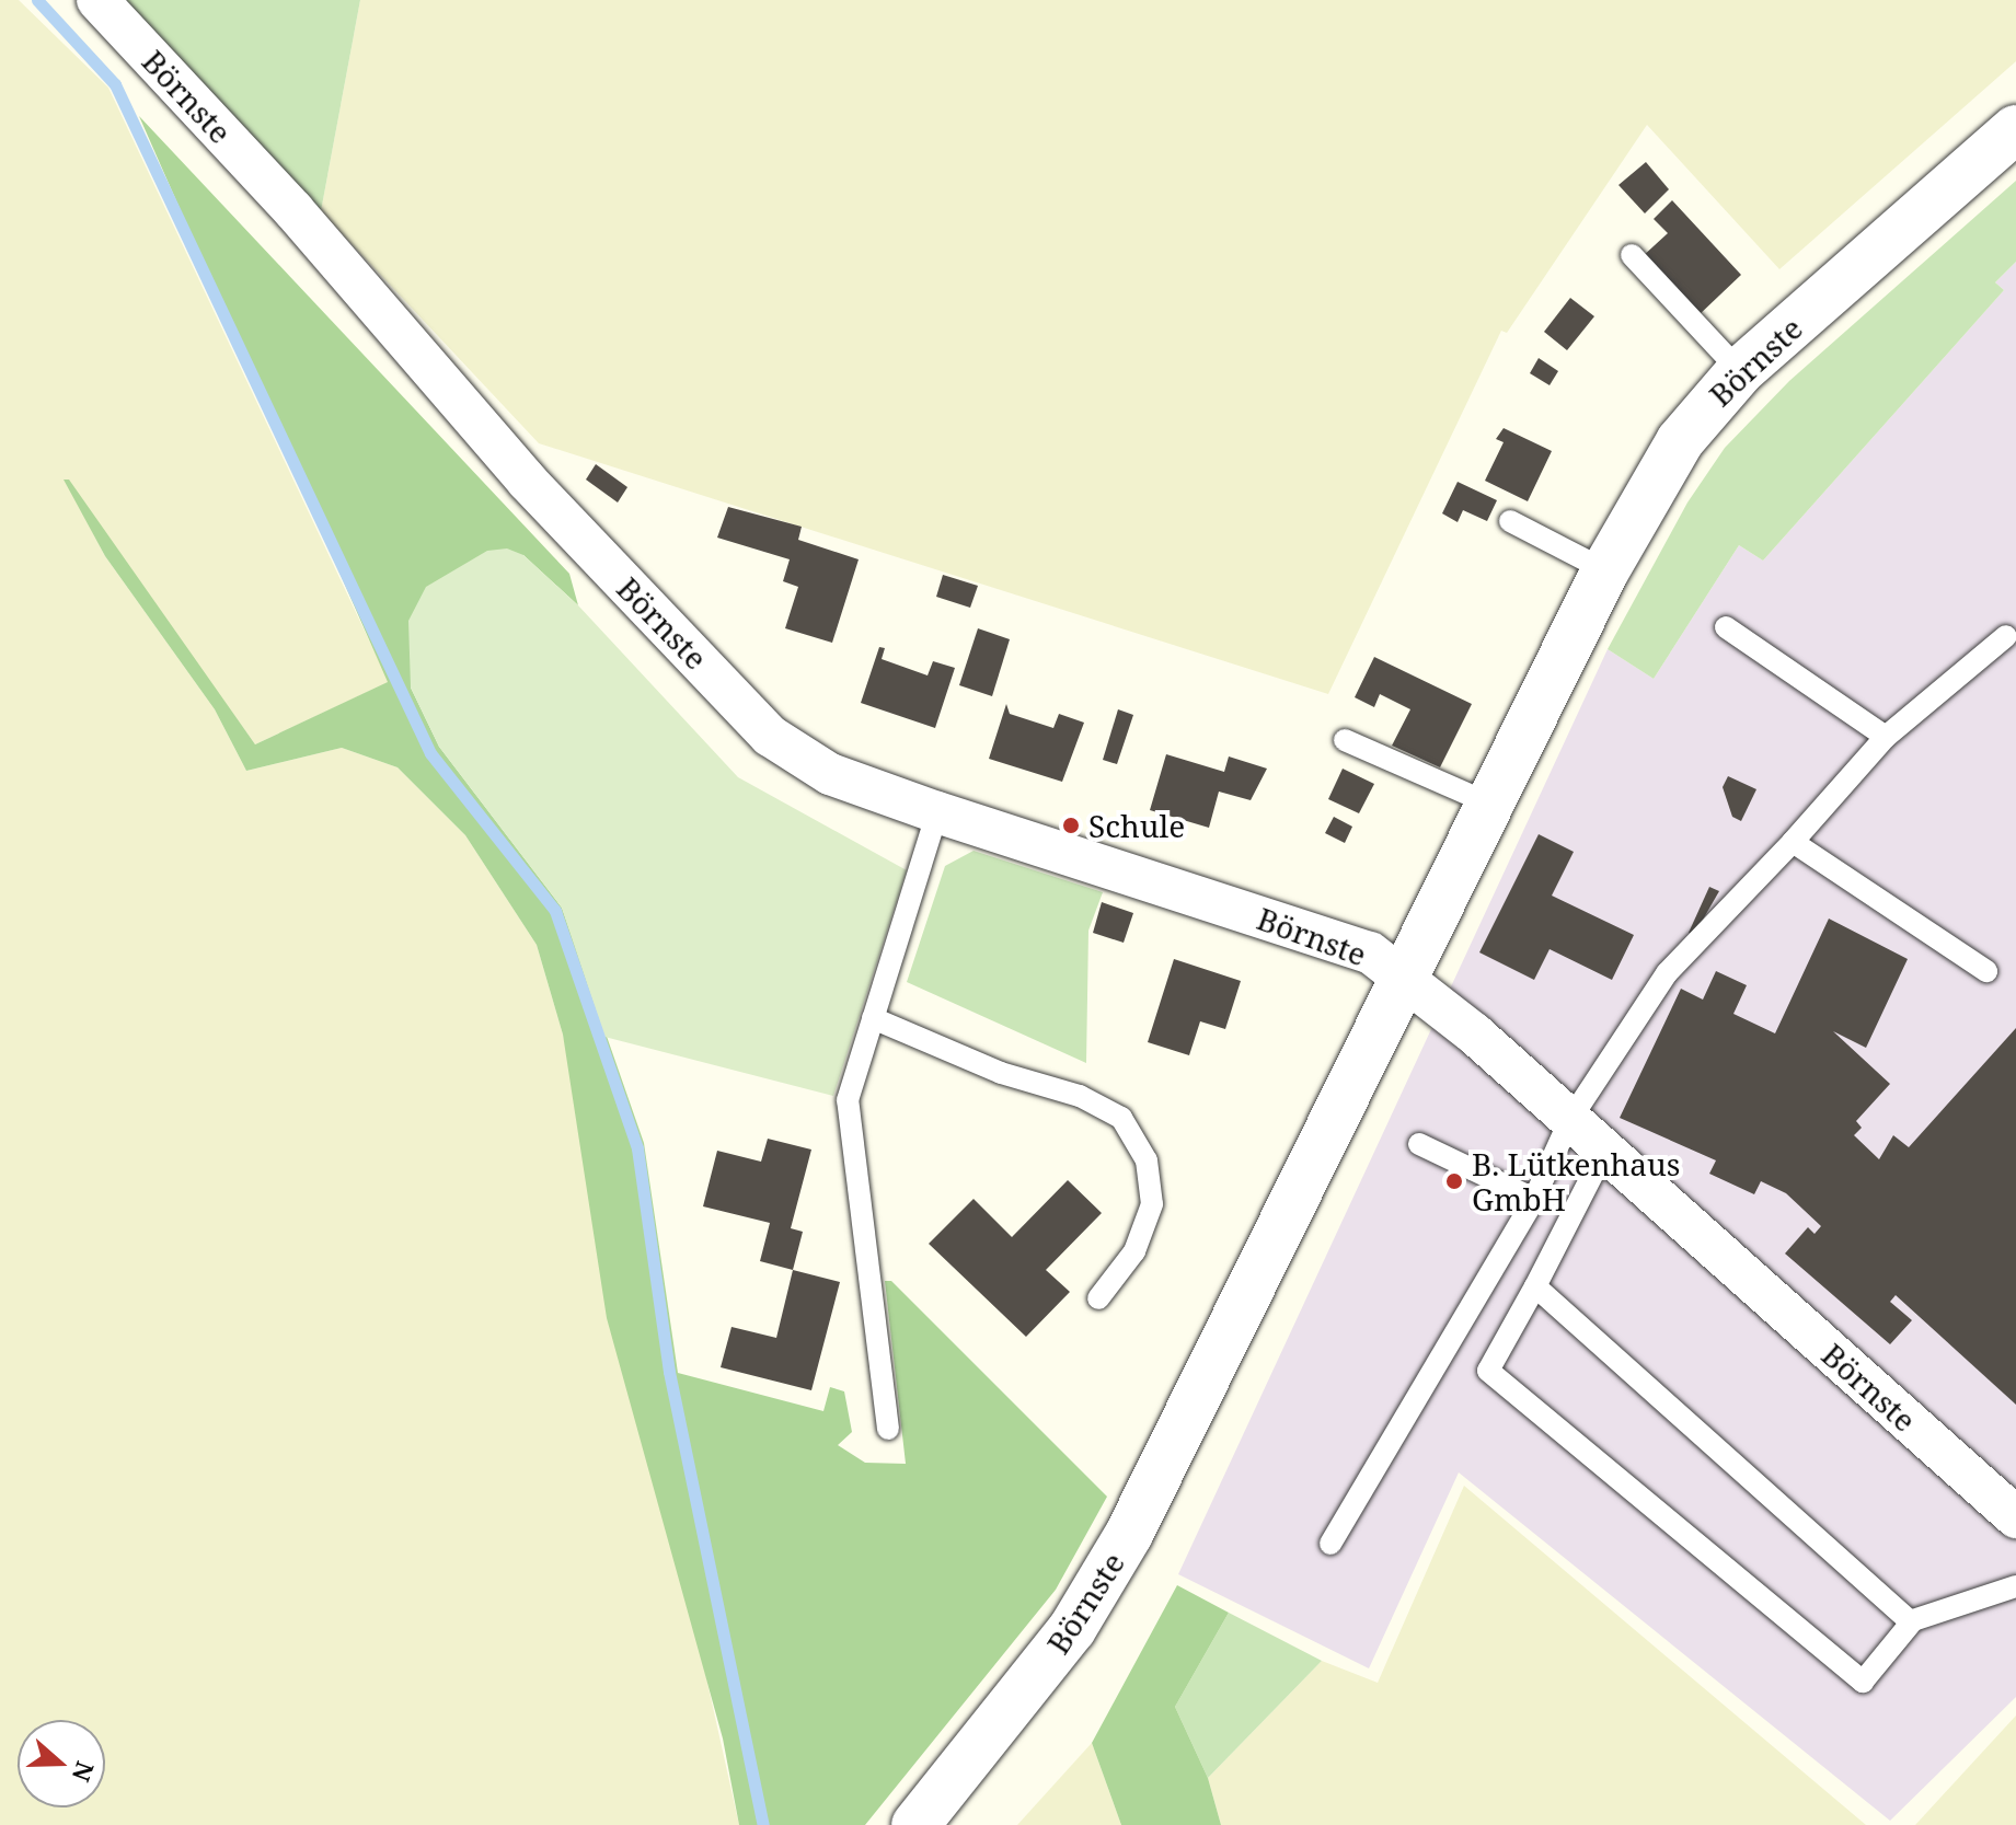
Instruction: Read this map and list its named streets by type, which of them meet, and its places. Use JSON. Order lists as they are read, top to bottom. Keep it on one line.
{"streets":{"street":["Börnste"]},"places":["Schule","B. Lütkenhaus GmbH"],"north":"right"}
